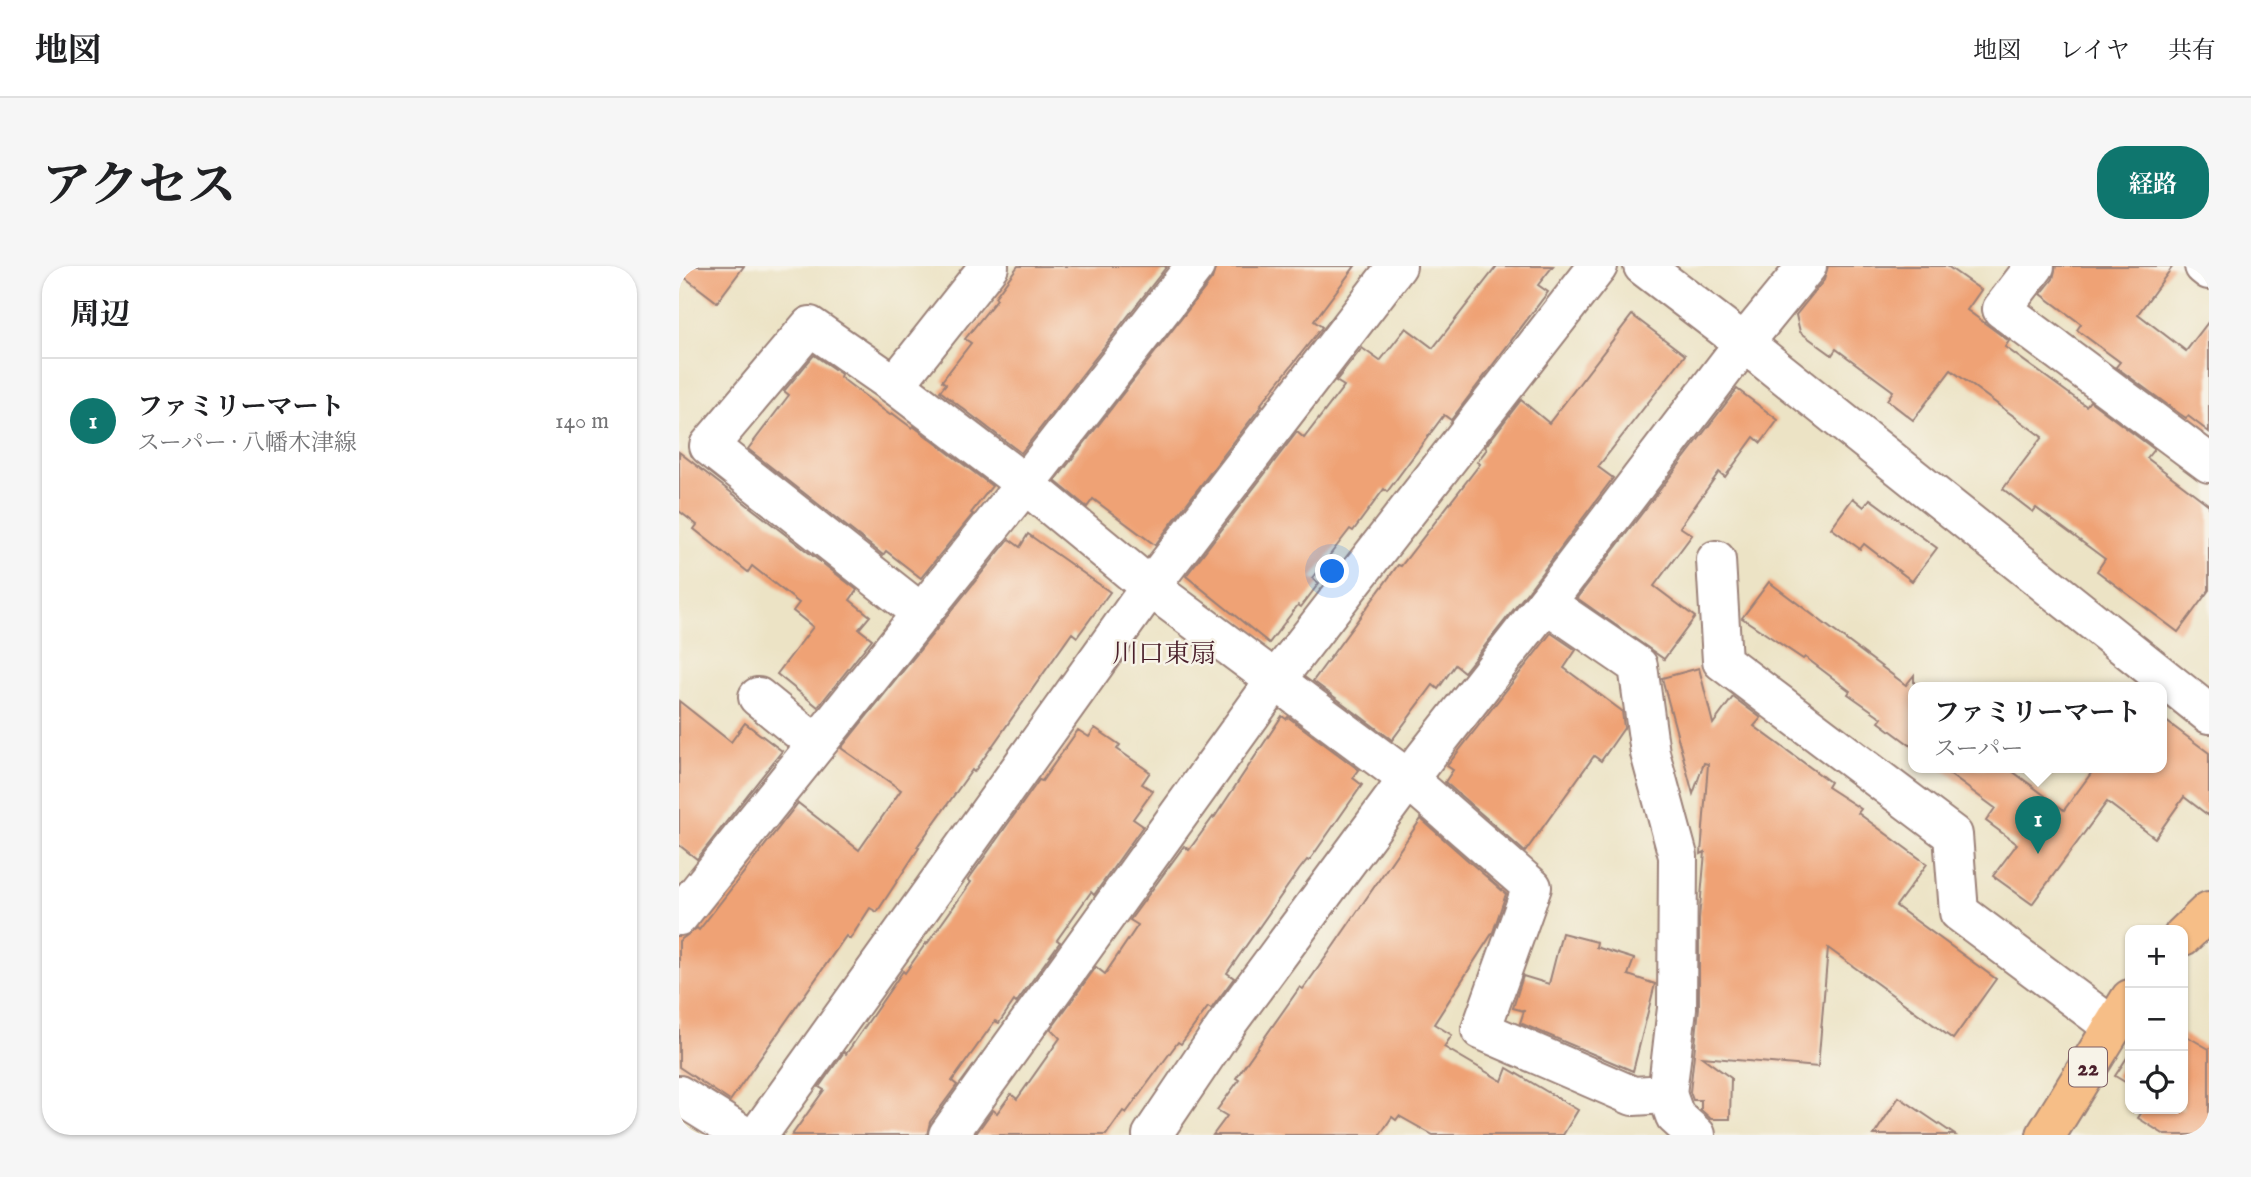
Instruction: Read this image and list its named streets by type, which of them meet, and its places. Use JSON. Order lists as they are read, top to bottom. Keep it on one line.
{"streets":{"main road":["22"]},"districts":["川口東扇"],"page":{"header":"地図","nav":["地図","レイヤ","共有"],"title":"アクセス","buttons":"経路","heading":"周辺","list":[{"mark":"1","name":"ファミリーマート","note":"スーパー · 八幡木津線","value":"140 m"}],"popup":["ファミリーマート","スーパー"],"pins":"1","map_buttons":["+","−"]}}
